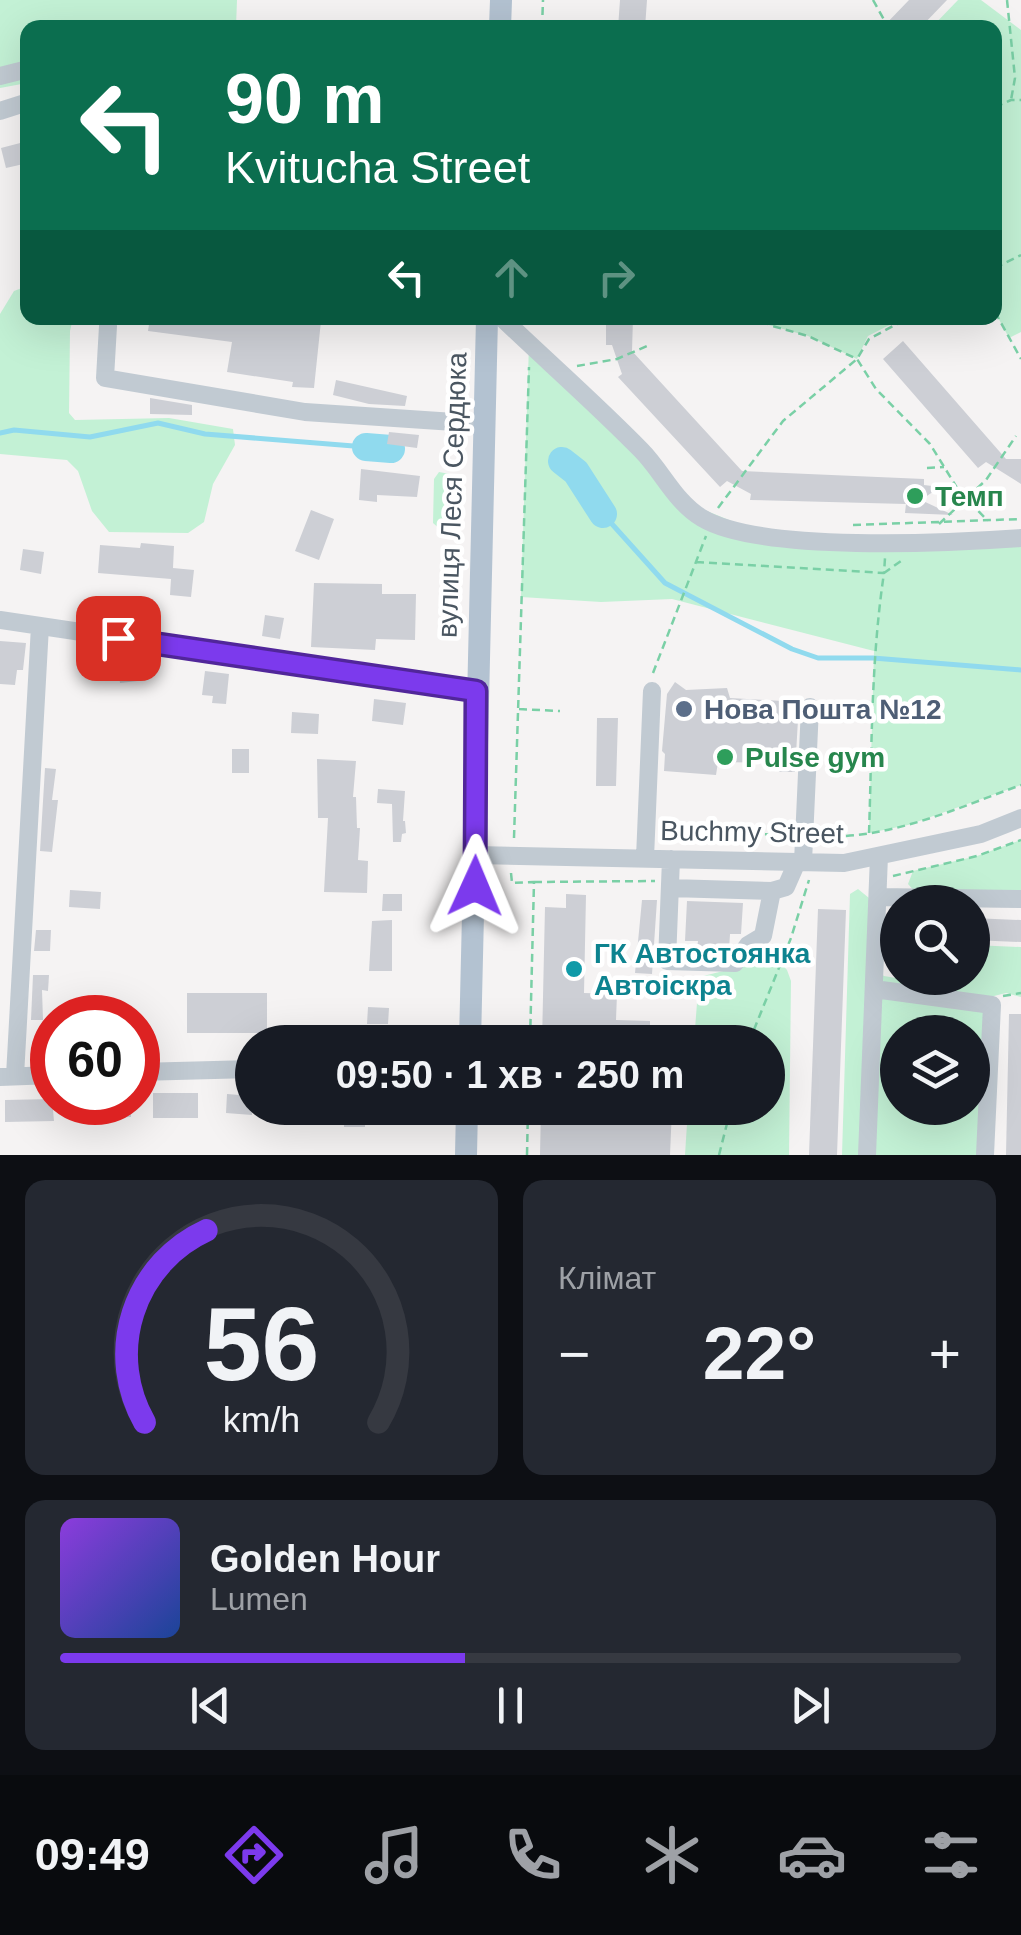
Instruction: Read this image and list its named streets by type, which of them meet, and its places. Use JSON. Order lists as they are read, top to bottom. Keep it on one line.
{"streets":{"main road":["вулиця Леся Сердюка"],"street":["Buchmy Street"]},"crossings":[["вулиця Леся Сердюка","Buchmy Street"]],"places":["Темп","Нова Пошта №12","Pulse gym","ГК Автостоянка Автоіскра"],"page":{"turn":["90 m","Kvitucha Street"],"limit":"60","trip":"09:50 · 1 хв · 250 m","tile":"Клімат","heat":["−","22°","+"],"song":["Golden Hour","Lumen"],"tabs":"09:49","gauge":["56","km/h"]}}
